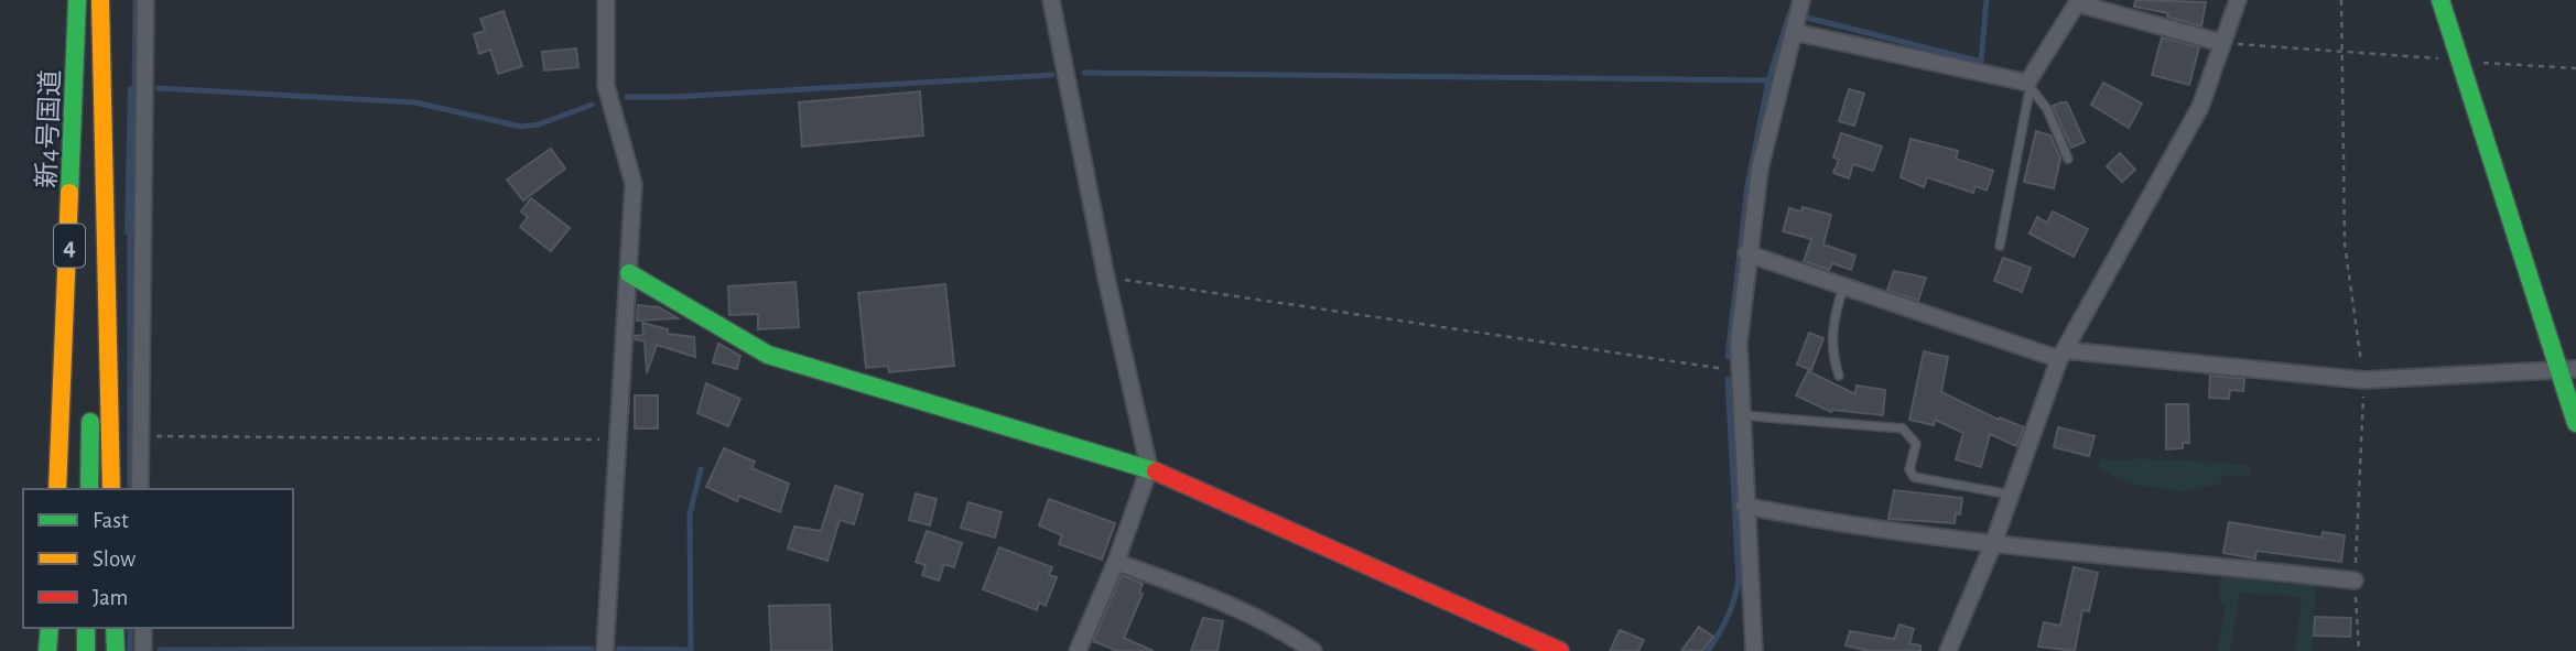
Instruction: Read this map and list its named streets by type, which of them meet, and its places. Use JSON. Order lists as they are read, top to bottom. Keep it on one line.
{"streets":{"main road":["新4号国道","4"]},"legend":["Fast","Slow","Jam"]}
